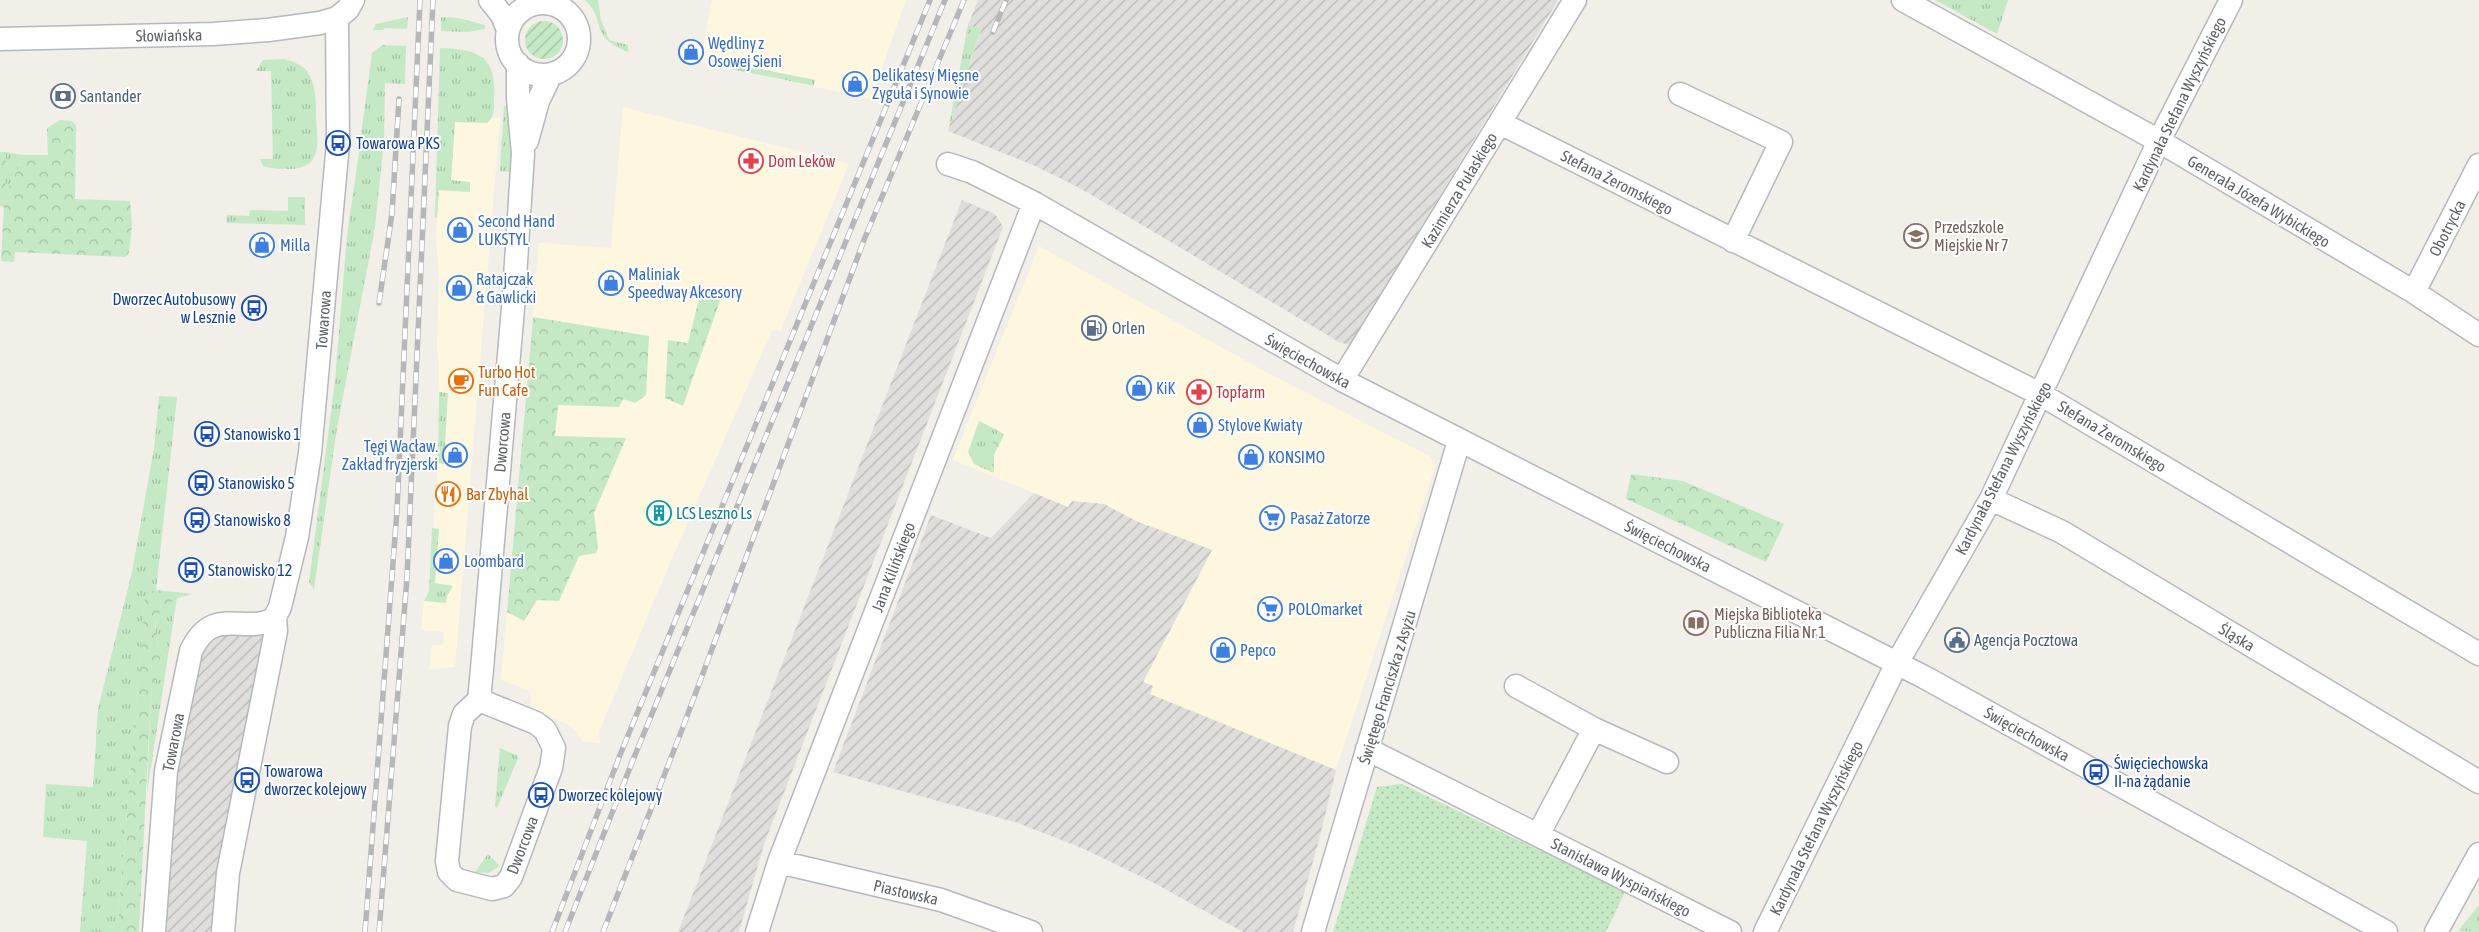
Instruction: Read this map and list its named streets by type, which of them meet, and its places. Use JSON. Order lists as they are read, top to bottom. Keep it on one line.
{"streets":{"street":["Słowiańska","Kardynała Stefana Wyszyńskiego","Stefana Żeromskiego","Kazimierza Pułaskiego","Generała Józefa Wybickiego","Obotrycka","Towarowa","Święciechowska","Dworcowa","Jana Kilińskiego","Śląska","Świętego Franciszka z Asyżu","Stanisława Wyspiańskiego","Piastowska"]},"crossings":[["Słowiańska","Towarowa"],["Kardynała Stefana Wyszyńskiego","Stefana Żeromskiego"],["Kardynała Stefana Wyszyńskiego","Generała Józefa Wybickiego"],["Kardynała Stefana Wyszyńskiego","Święciechowska"],["Kardynała Stefana Wyszyńskiego","Śląska"],["Stefana Żeromskiego","Kazimierza Pułaskiego"],["Kazimierza Pułaskiego","Święciechowska"],["Generała Józefa Wybickiego","Obotrycka"],["Święciechowska","Jana Kilińskiego"],["Święciechowska","Świętego Franciszka z Asyżu"],["Jana Kilińskiego","Piastowska"],["Świętego Franciszka z Asyżu","Stanisława Wyspiańskiego"]],"places":{"shop":["Wędliny z Osowej Sieni","Delikatesy Mięsne Zyguła i Synowie","Second Hand LUKSTYL","Milla","Maliniak Speedway Akcesory","Ratajczak & Gawlicki","KiK","Stylove Kwiaty","Tęgi Wacław. Zakład fryzjerski","KONSIMO","Loombard","Pepco"],"bank":["Santander"],"bus stop":["Towarowa PKS","Dworzec Autobusowy w Lesznie","Stanowisko 1","Stanowisko 5","Stanowisko 8","Stanowisko 12","Święciechowska II-na żądanie","Towarowa dworzec kolejowy","Dworzec kolejowy"],"pharmacy":["Dom Leków","Topfarm"],"school or university":["Przedszkole Miejskie Nr 7"],"fuel station":["Orlen"],"cafe":["Turbo Hot Fun Cafe"],"restaurant":["Bar Zbyhal"],"building":["LCS Leszno Ls"],"supermarket":["Pasaż Zatorze","POLOmarket"],"library":["Miejska Biblioteka Publiczna Filia Nr 1"],"public building":["Agencja Pocztowa"]}}
